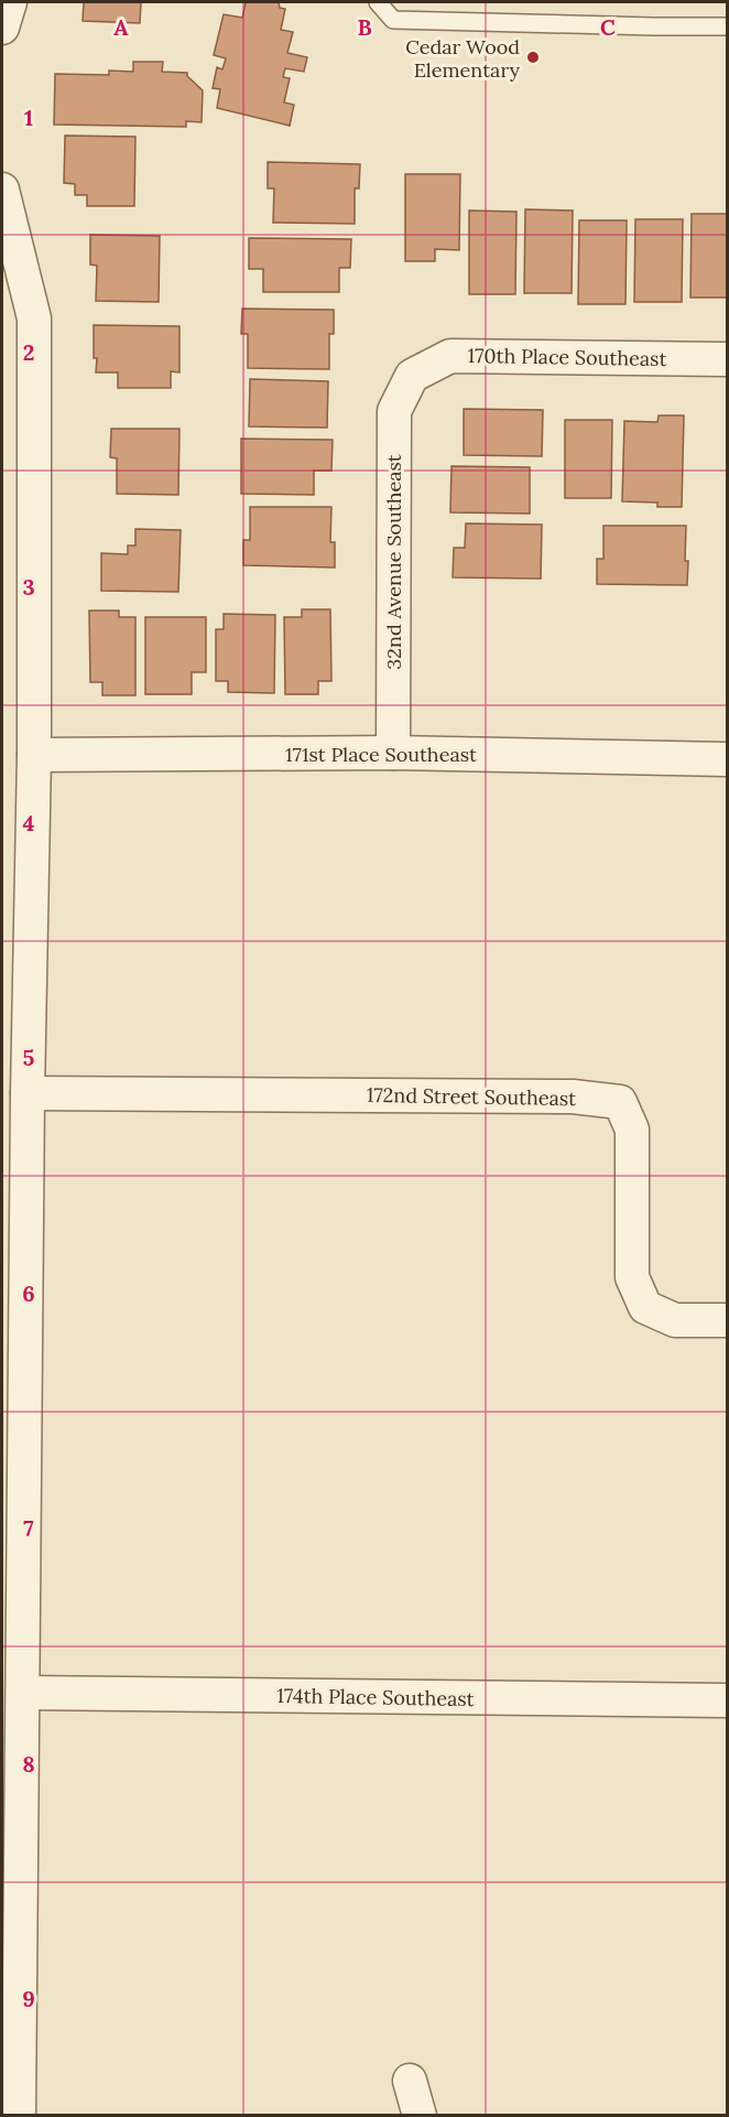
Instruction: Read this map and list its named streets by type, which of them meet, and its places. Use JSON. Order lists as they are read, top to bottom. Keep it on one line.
{"streets":{"street":["170th Place Southeast","32nd Avenue Southeast","171st Place Southeast","172nd Street Southeast","174th Place Southeast"]},"crossings":[["170th Place Southeast","32nd Avenue Southeast"],["32nd Avenue Southeast","171st Place Southeast"]],"places":["Cedar Wood Elementary"],"grid":{"columns":["A","B","C"],"rows":["1","2","3","4","5","6","7","8","9"]}}
